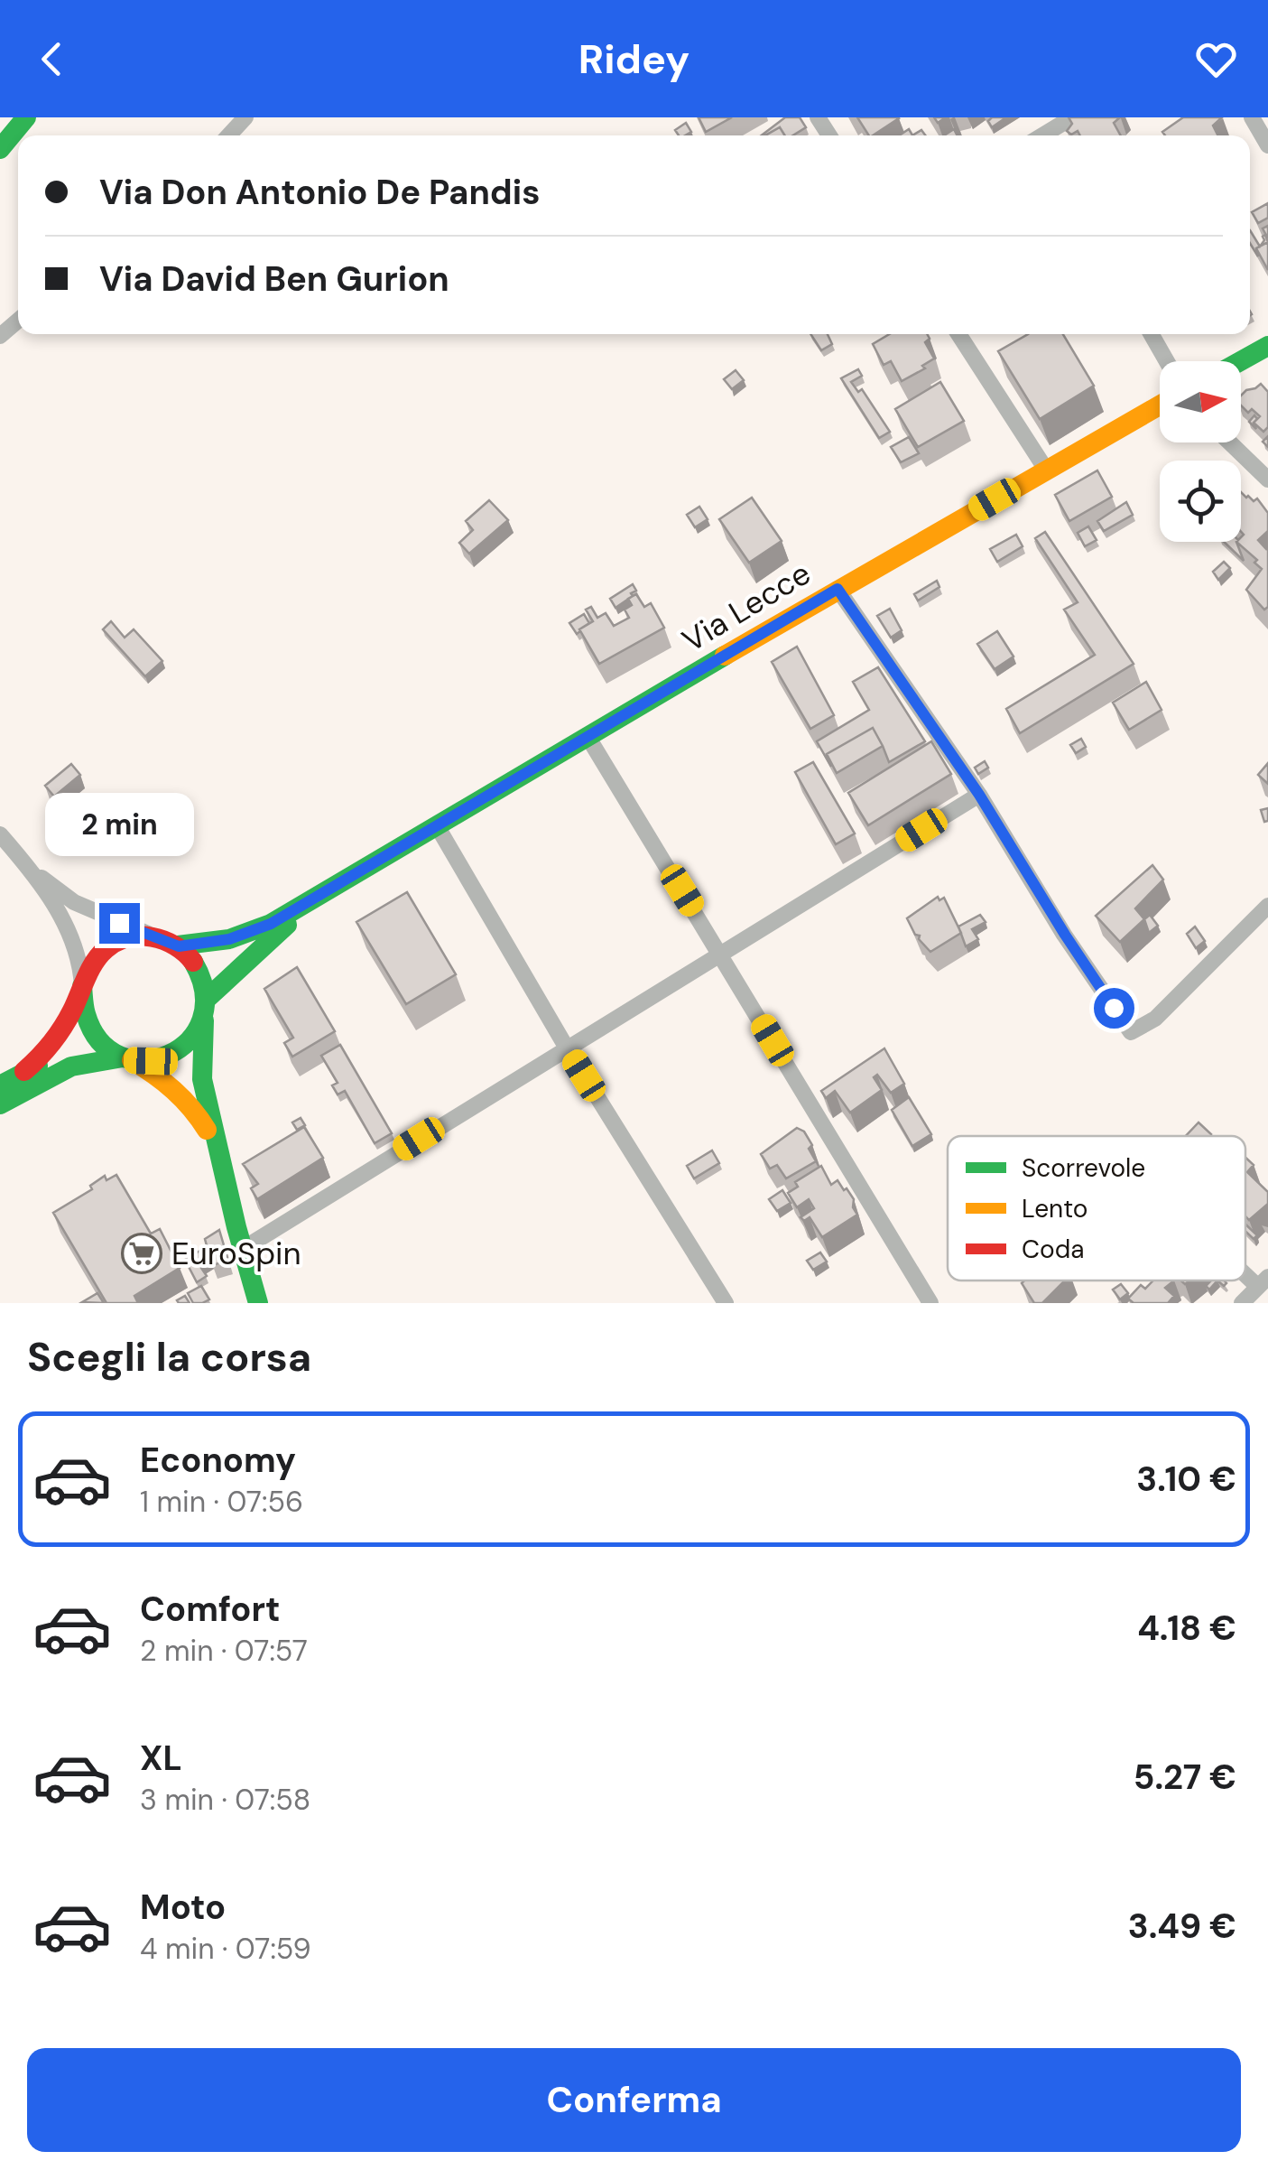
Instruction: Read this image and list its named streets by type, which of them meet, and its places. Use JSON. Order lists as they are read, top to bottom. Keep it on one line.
{"streets":{"main road":["Via Lecce"]},"places":{"supermarket":["EuroSpin"]},"legend":["Scorrevole","Lento","Coda"],"north":"right","page":{"header":"Ridey","banner":["Via Don Antonio De Pandis","Via David Ben Gurion"],"bubble":"2 min","heading":"Scegli la corsa","list":[{"name":"Economy","note":"1 min · 07:56","value":"3.10 €"},{"name":"Comfort","note":"2 min · 07:57","value":"4.18 €"},{"name":"XL","note":"3 min · 07:58","value":"5.27 €"},{"name":"Moto","note":"4 min · 07:59","value":"3.49 €"}],"buttons":"Conferma"}}
